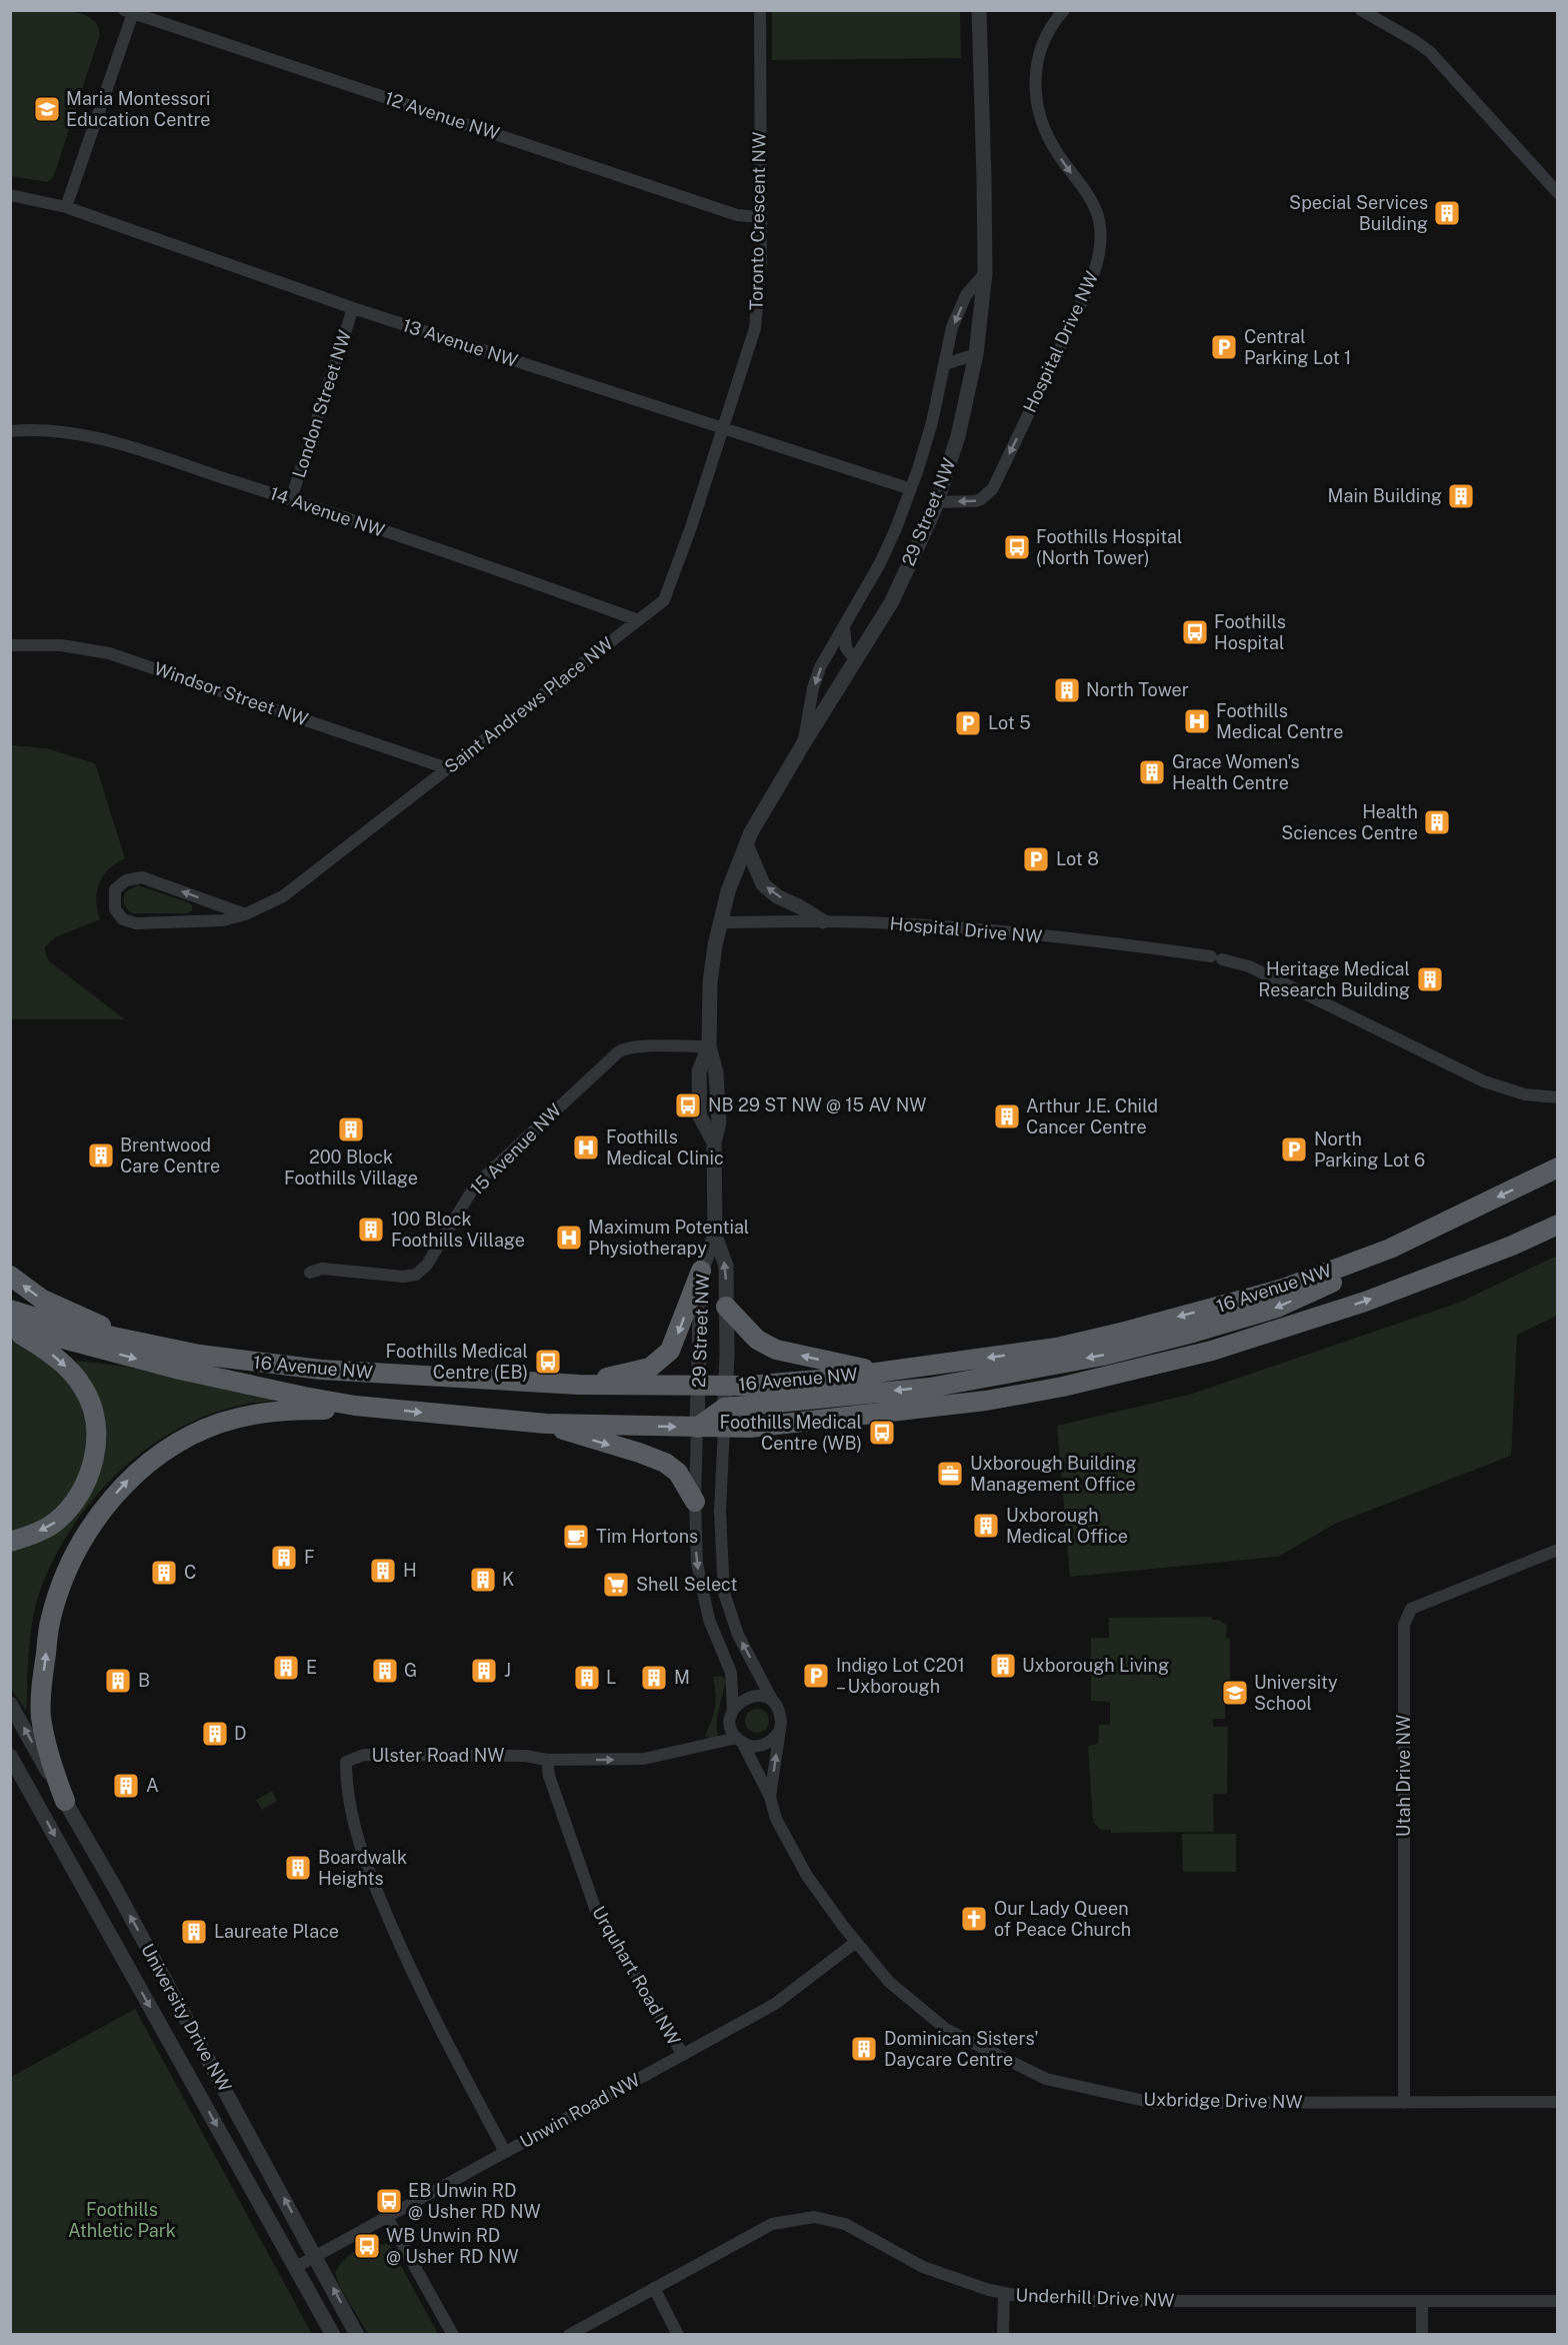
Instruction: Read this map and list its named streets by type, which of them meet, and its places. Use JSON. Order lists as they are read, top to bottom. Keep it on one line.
{"streets":{"highway":["16 Avenue NW"],"street":["12 Avenue NW","Toronto Crescent NW","Hospital Drive NW","13 Avenue NW","London Street NW","14 Avenue NW","29 Street NW","Windsor Street NW","Saint Andrews Place NW","15 Avenue NW","Ulster Road NW","Utah Drive NW","Urquhart Road NW","University Drive NW","Uxbridge Drive NW","Unwin Road NW","Underhill Drive NW"]},"crossings":[["12 Avenue NW","Toronto Crescent NW"],["Toronto Crescent NW","13 Avenue NW"],["Toronto Crescent NW","Saint Andrews Place NW"],["Hospital Drive NW","29 Street NW"],["13 Avenue NW","London Street NW"],["13 Avenue NW","29 Street NW"],["13 Avenue NW","Saint Andrews Place NW"],["London Street NW","14 Avenue NW"],["14 Avenue NW","Saint Andrews Place NW"],["29 Street NW","15 Avenue NW"],["29 Street NW","16 Avenue NW"],["Windsor Street NW","Saint Andrews Place NW"],["Ulster Road NW","Urquhart Road NW"],["Ulster Road NW","Uxbridge Drive NW"],["Ulster Road NW","Unwin Road NW"],["Utah Drive NW","Uxbridge Drive NW"],["Urquhart Road NW","Unwin Road NW"],["University Drive NW","Unwin Road NW"],["Uxbridge Drive NW","Unwin Road NW"]],"parks":["Foothills Athletic Park"],"places":{"school or university":["Maria Montessori Education Centre","University School"],"building":["Special Services Building","Main Building","North Tower","Grace Women's Health Centre","Health Sciences Centre","Heritage Medical Research Building","Arthur J.E. Child Cancer Centre","200 Block Foothills Village","Brentwood Care Centre","100 Block Foothills Village","Uxborough Medical Office","F","H","C","K","Uxborough Living","E","G","J","L","M","B","D","A","Boardwalk Heights","Laureate Place","Dominican Sisters' Daycare Centre"],"parking":["Central Parking Lot 1","Lot 5","Lot 8","North Parking Lot 6","Indigo Lot C201 – Uxborough"],"bus stop":["Foothills Hospital (North Tower)","Foothills Hospital","NB 29 ST NW @ 15 AV NW","Foothills Medical Centre (EB)","Foothills Medical Centre (WB)","EB Unwin RD @ Usher RD NW","WB Unwin RD @ Usher RD NW"],"hospital":["Foothills Medical Centre","Foothills Medical Clinic","Maximum Potential Physiotherapy"],"office":["Uxborough Building Management Office"],"cafe":["Tim Hortons"],"supermarket":["Shell Select"],"church":["Our Lady Queen of Peace Church"]}}
